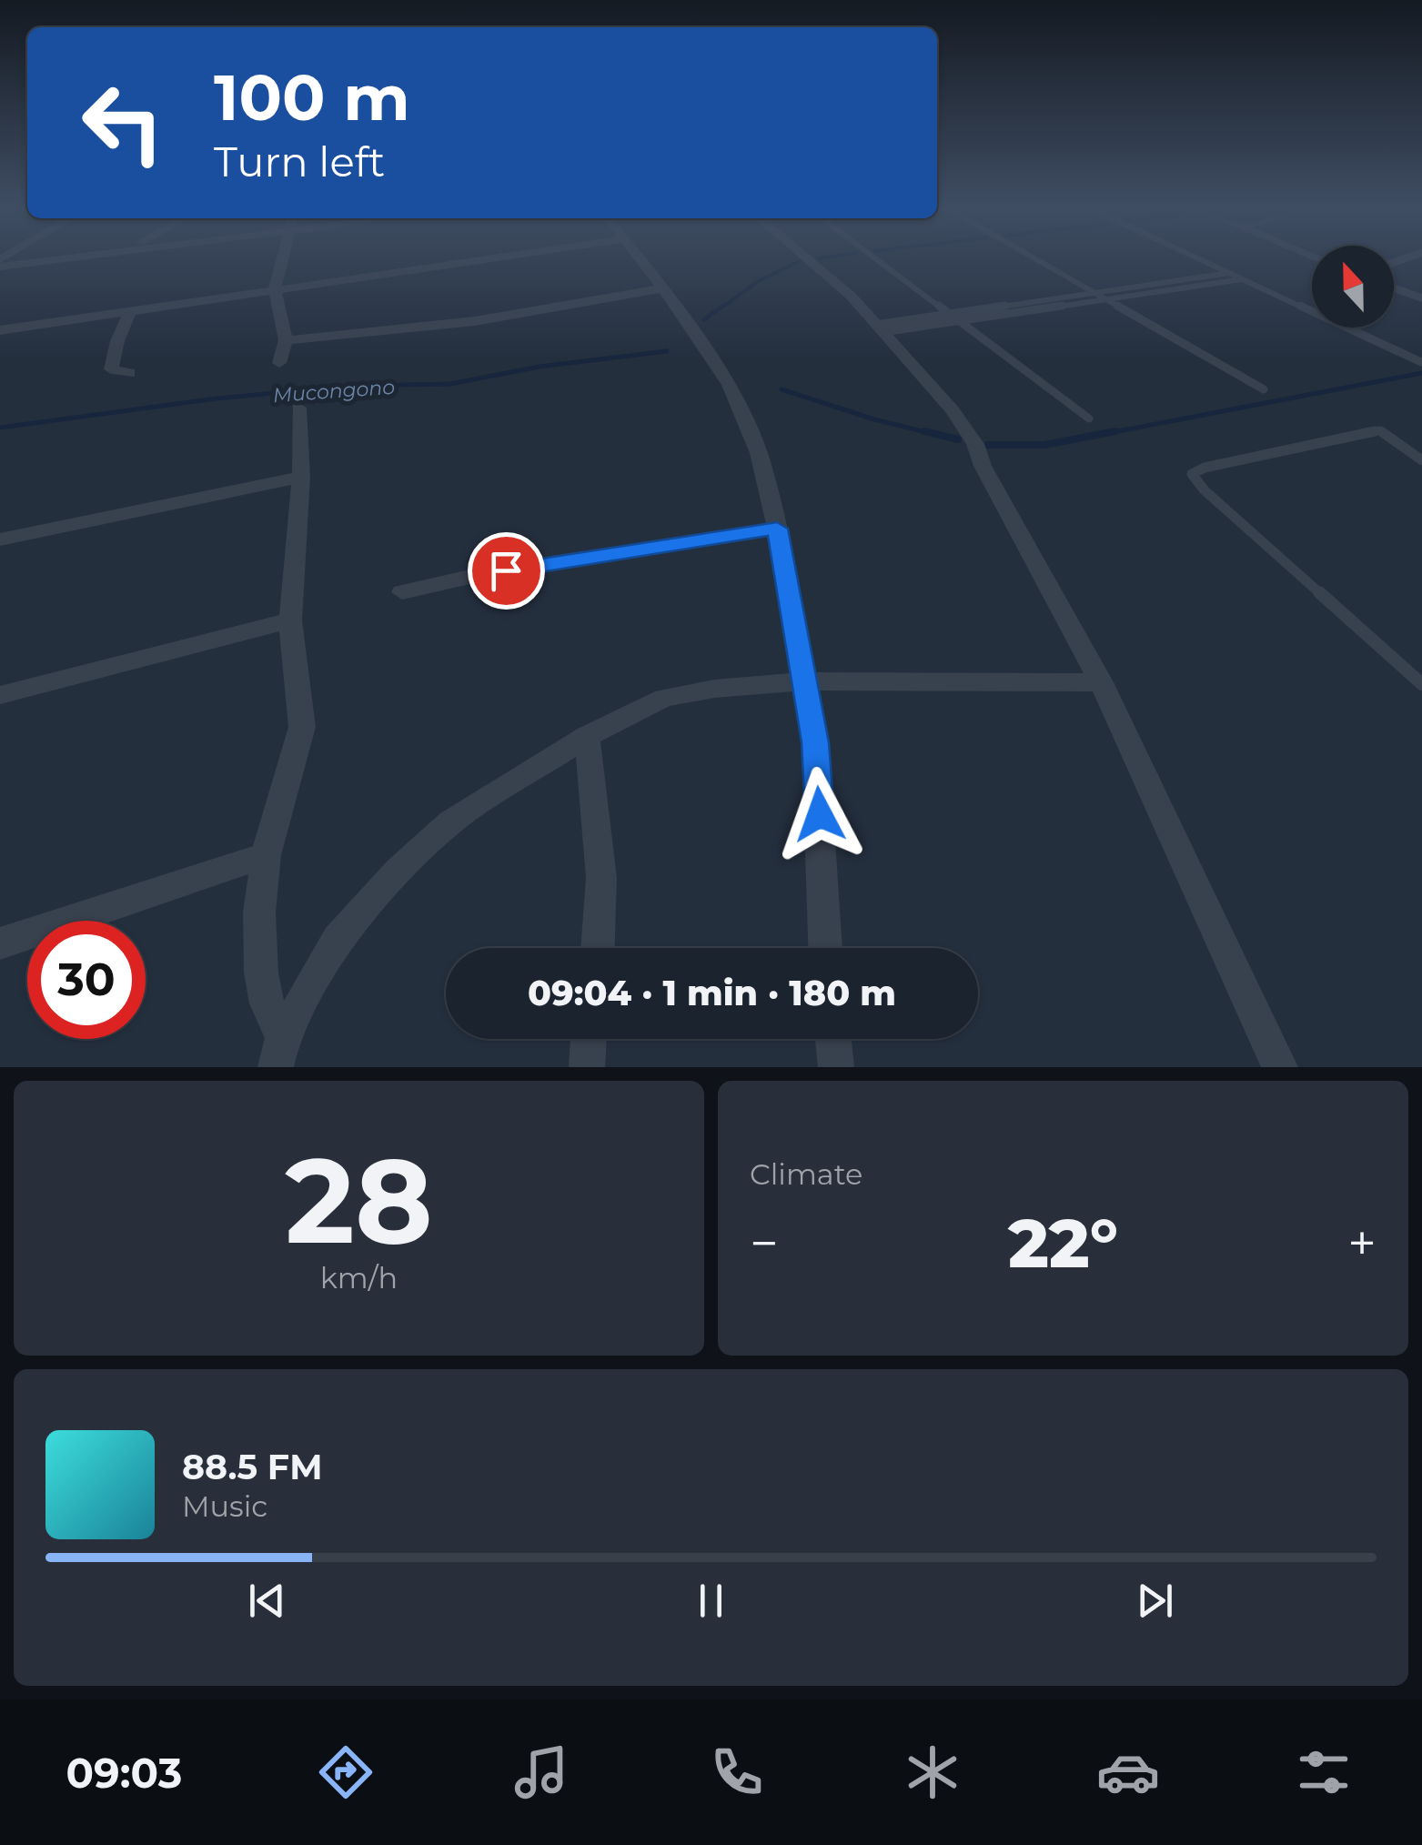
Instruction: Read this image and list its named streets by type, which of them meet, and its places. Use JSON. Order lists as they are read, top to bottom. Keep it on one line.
{"water":["Mucongono"],"north":"top","page":{"turn":["100 m","Turn left"],"limit":"30","trip":"09:04 · 1 min · 180 m","tile":[["28","km/h"],"Climate"],"heat":["−","22°","+"],"song":["88.5 FM","Music"],"tabs":"09:03"}}
